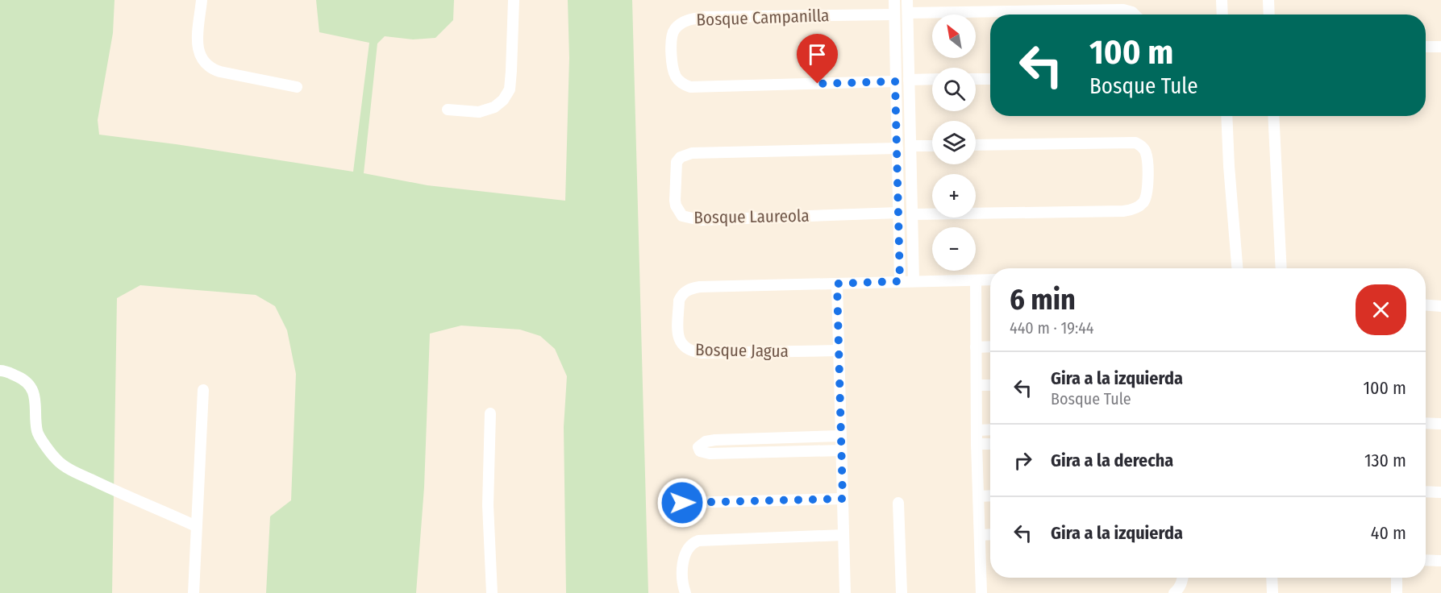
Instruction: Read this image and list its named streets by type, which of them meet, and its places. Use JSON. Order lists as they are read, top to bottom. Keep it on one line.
{"streets":{"street":["Bosque Campanilla","Bosque Laureola","Bosque Jagua"]},"north":"top left","page":{"map_buttons":["+","−"],"turn":["100 m","Bosque Tule"],"heading":["6 min","440 m · 19:44"],"list":[{"name":"Gira a la izquierda","note":"Bosque Tule","value":"100 m"},{"name":"Gira a la derecha","value":"130 m"},{"name":"Gira a la izquierda","value":"40 m"}]}}
